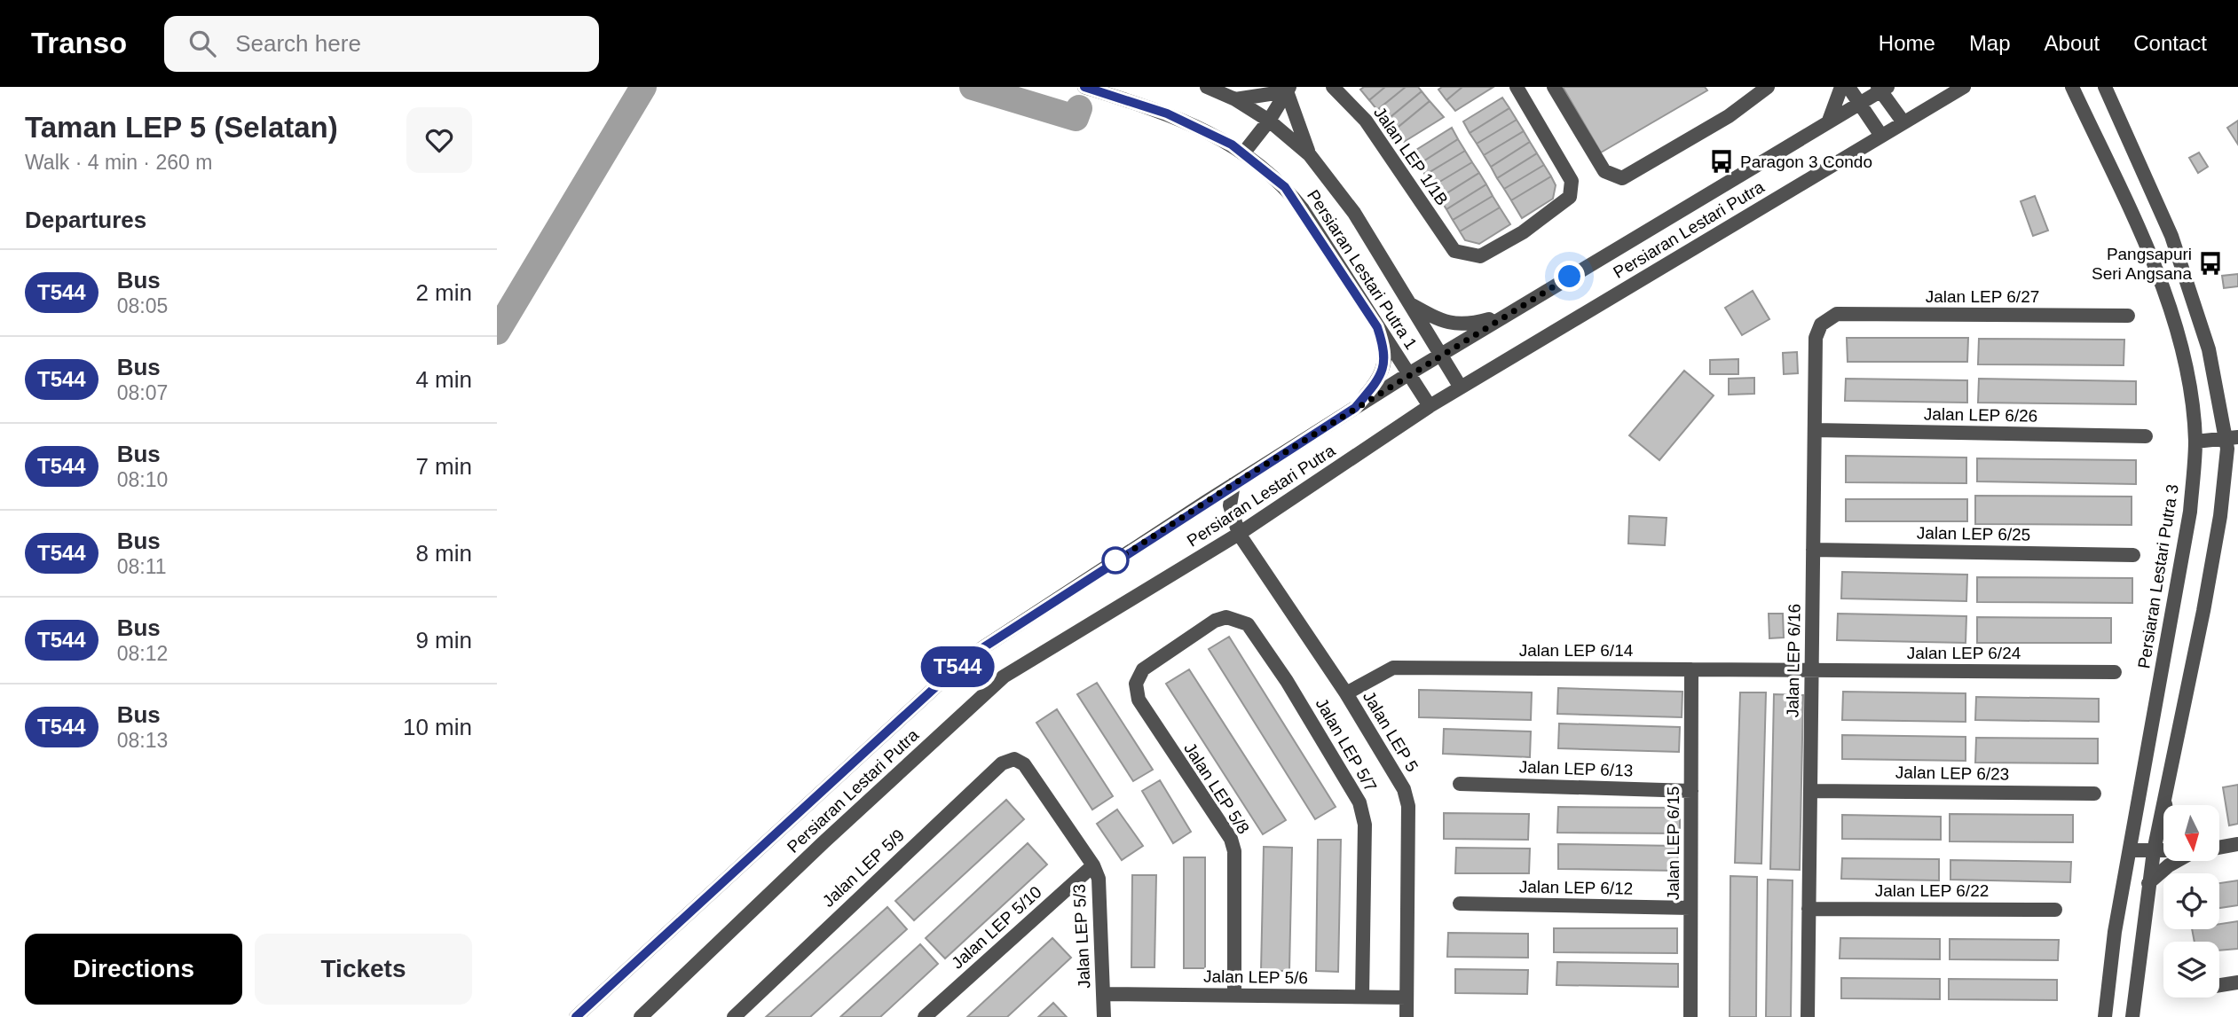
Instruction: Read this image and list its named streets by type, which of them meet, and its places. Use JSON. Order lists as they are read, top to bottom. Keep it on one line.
{"streets":{"street":["Jalan LEP 1/1B","Persiaran Lestari Putra","Persiaran Lestari Putra 1","Jalan LEP 6/27","Jalan LEP 6/26","Jalan LEP 6/25","Persiaran Lestari Putra 3","Jalan LEP 6/14","Jalan LEP 6/24","Jalan LEP 6/16","Jalan LEP 5","Jalan LEP 5/7","Jalan LEP 6/13","Jalan LEP 6/23","Jalan LEP 5/8","Jalan LEP 6/15","Jalan LEP 5/9","Jalan LEP 6/12","Jalan LEP 6/22","Jalan LEP 5/10","Jalan LEP 5/3","Jalan LEP 5/6"]},"crossings":[["Persiaran Lestari Putra","Persiaran Lestari Putra 1"],["Persiaran Lestari Putra","Jalan LEP 5"],["Jalan LEP 6/27","Jalan LEP 6/16"],["Jalan LEP 6/26","Jalan LEP 6/16"],["Jalan LEP 6/25","Jalan LEP 6/16"],["Jalan LEP 6/14","Jalan LEP 6/24"],["Jalan LEP 6/14","Jalan LEP 6/16"],["Jalan LEP 6/14","Jalan LEP 5"],["Jalan LEP 6/14","Jalan LEP 6/15"],["Jalan LEP 6/24","Jalan LEP 6/16"],["Jalan LEP 6/16","Jalan LEP 6/23"],["Jalan LEP 6/16","Jalan LEP 6/22"],["Jalan LEP 5","Jalan LEP 5/6"],["Jalan LEP 5/7","Jalan LEP 5/8"],["Jalan LEP 5/7","Jalan LEP 5/6"],["Jalan LEP 6/13","Jalan LEP 6/15"],["Jalan LEP 5/8","Jalan LEP 5/6"],["Jalan LEP 6/15","Jalan LEP 6/12"],["Jalan LEP 5/9","Jalan LEP 5/3"],["Jalan LEP 5/10","Jalan LEP 5/3"],["Jalan LEP 5/3","Jalan LEP 5/6"]],"places":{"bus stop":["Paragon 3 Condo","Pangsapuri Seri Angsana"]},"lines":["bus line T544"],"north":"bottom","page":{"header":"Transo","search":"Search here","nav":["Home","Map","About","Contact"],"heading":[["Taman LEP 5 (Selatan)","Walk · 4 min · 260 m"],"Departures"],"on_map":"T544","list":[{"mark":"T544","name":"Bus","note":"08:05","value":"2 min"},{"mark":"T544","name":"Bus","note":"08:07","value":"4 min"},{"mark":"T544","name":"Bus","note":"08:10","value":"7 min"},{"mark":"T544","name":"Bus","note":"08:11","value":"8 min"},{"mark":"T544","name":"Bus","note":"08:12","value":"9 min"},{"mark":"T544","name":"Bus","note":"08:13","value":"10 min"}],"buttons":["Directions","Tickets"]}}
